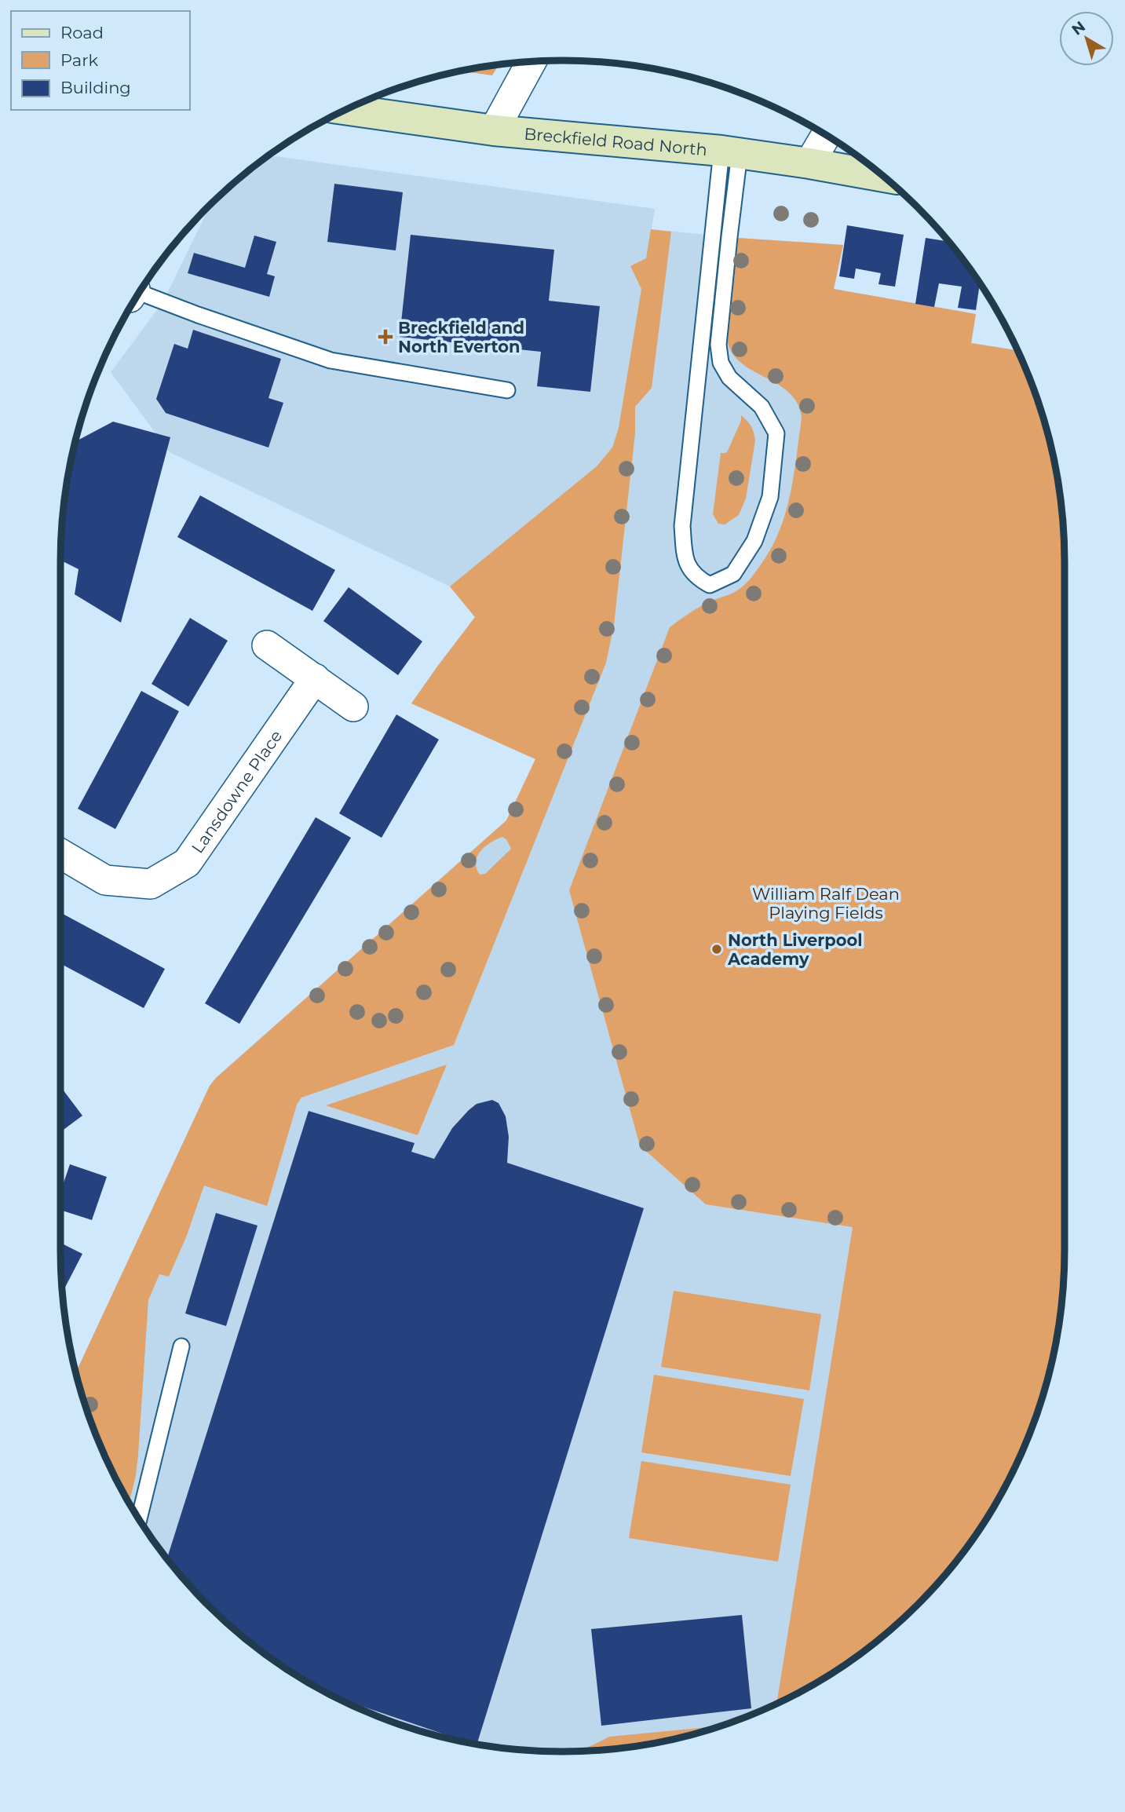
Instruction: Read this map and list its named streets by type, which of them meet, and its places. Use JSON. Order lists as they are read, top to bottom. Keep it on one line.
{"streets":{"street":["Breckfield Road North","Lansdowne Place"]},"parks":["William Ralf Dean Playing Fields"],"places":{"health":["Breckfield and North Everton"],"other":["North Liverpool Academy"]},"legend":["Road","Park","Building"],"north":"top left"}
